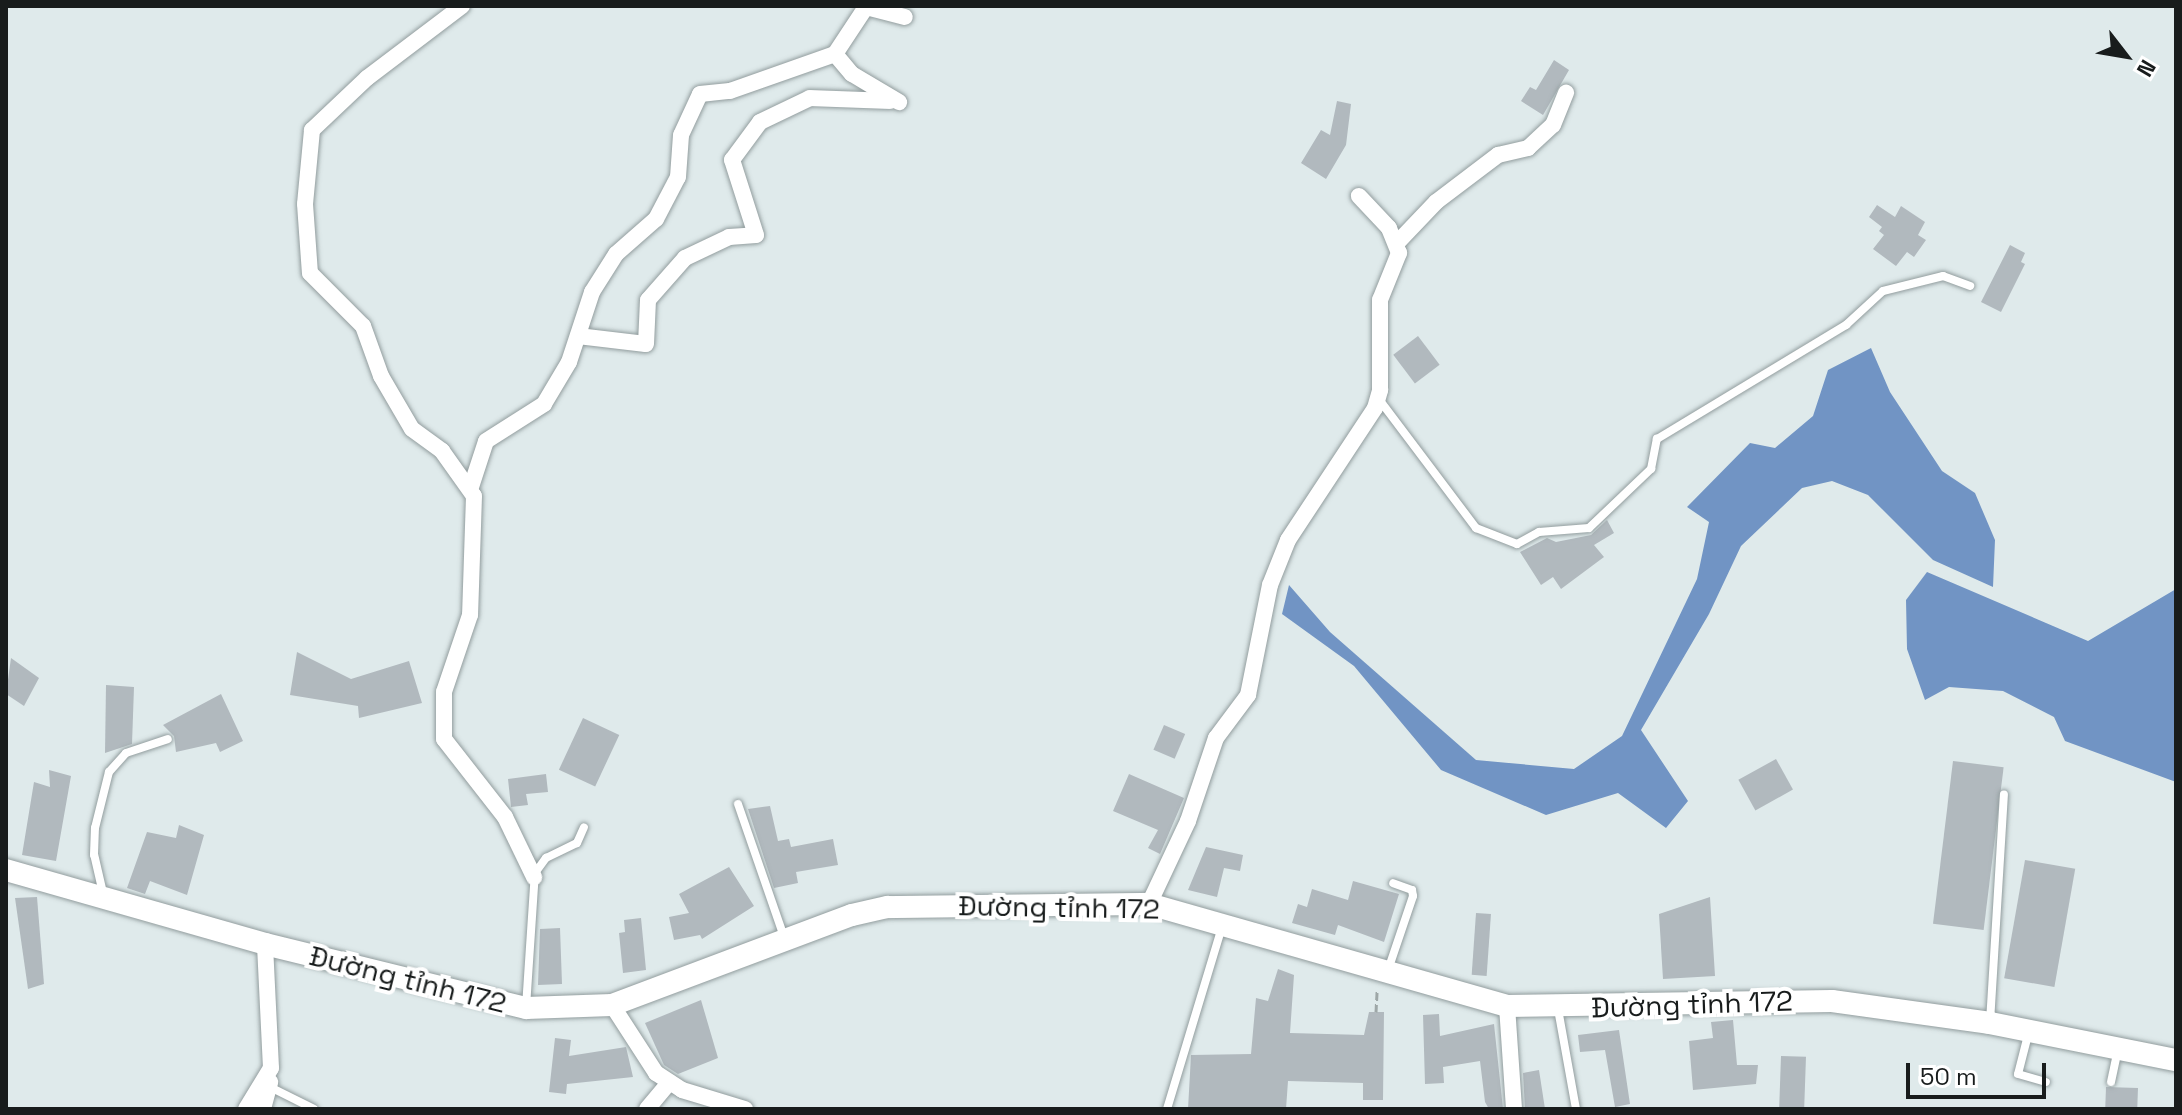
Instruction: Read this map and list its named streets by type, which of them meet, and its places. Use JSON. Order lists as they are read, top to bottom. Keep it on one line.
{"streets":{"main road":["Đường tỉnh 172"]},"scale_bar":"50 m","north":"bottom right"}
